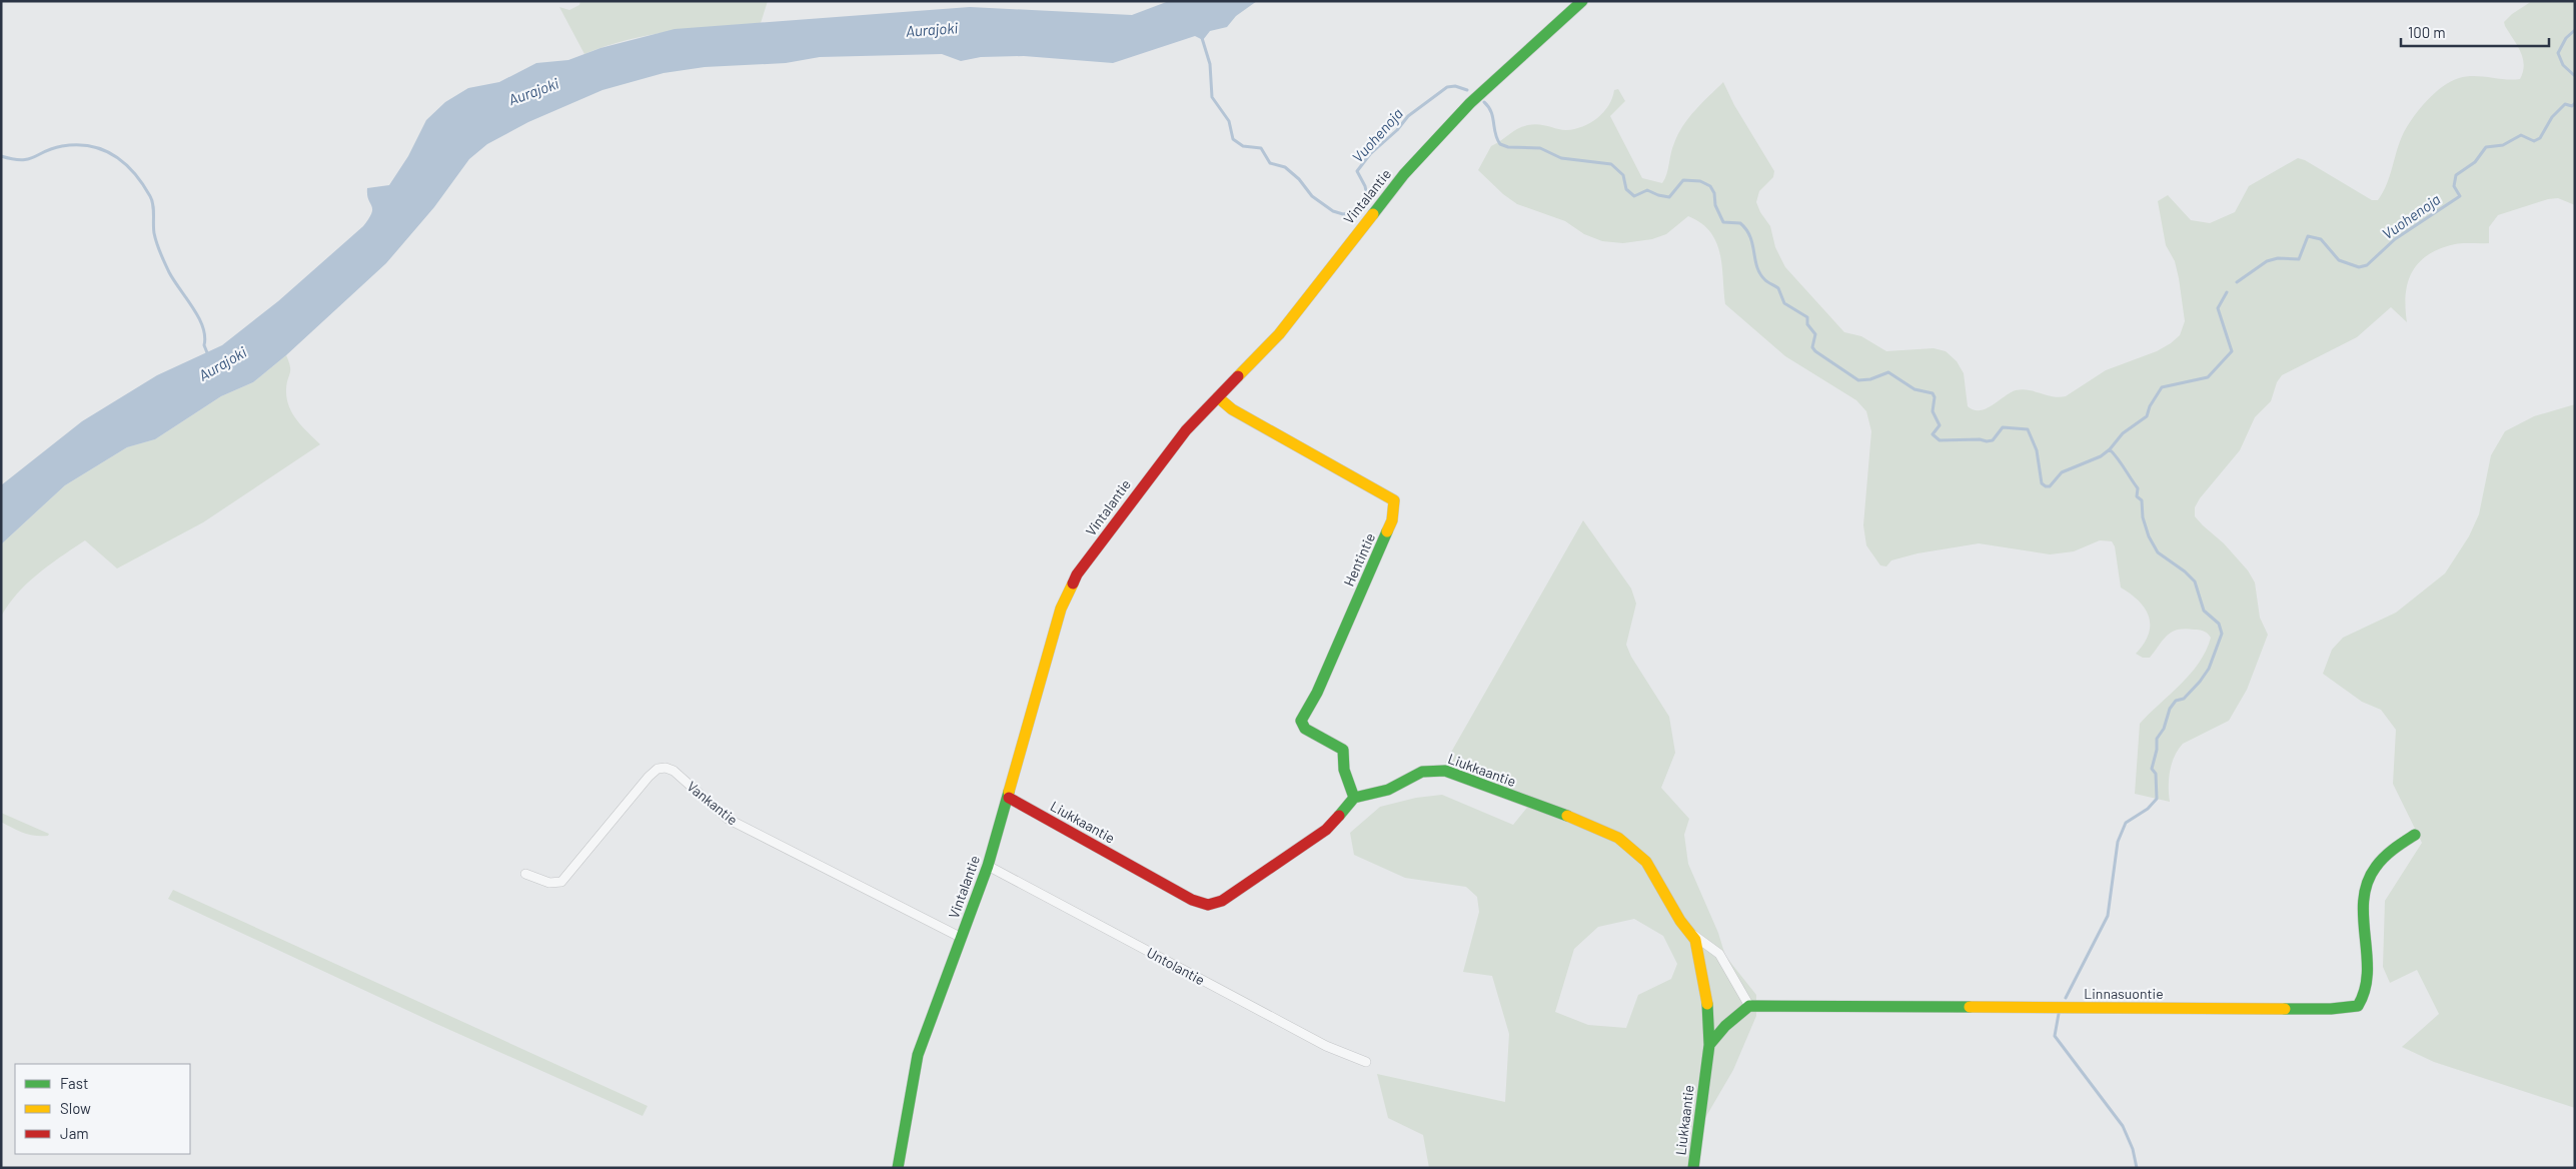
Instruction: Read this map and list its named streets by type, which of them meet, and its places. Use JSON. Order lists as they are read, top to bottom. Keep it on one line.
{"streets":{"street":["Vintalantie","Hentintie","Liukkaantie","Vankantie","Untolantie","Linnasuontie"]},"crossings":[["Vintalantie","Hentintie"],["Vintalantie","Liukkaantie"],["Vintalantie","Vankantie"],["Vintalantie","Untolantie"],["Hentintie","Liukkaantie"]],"water":["Aurajoki","Vuohenoja"],"legend":["Fast","Slow","Jam"],"scale_bar":"100 m"}
